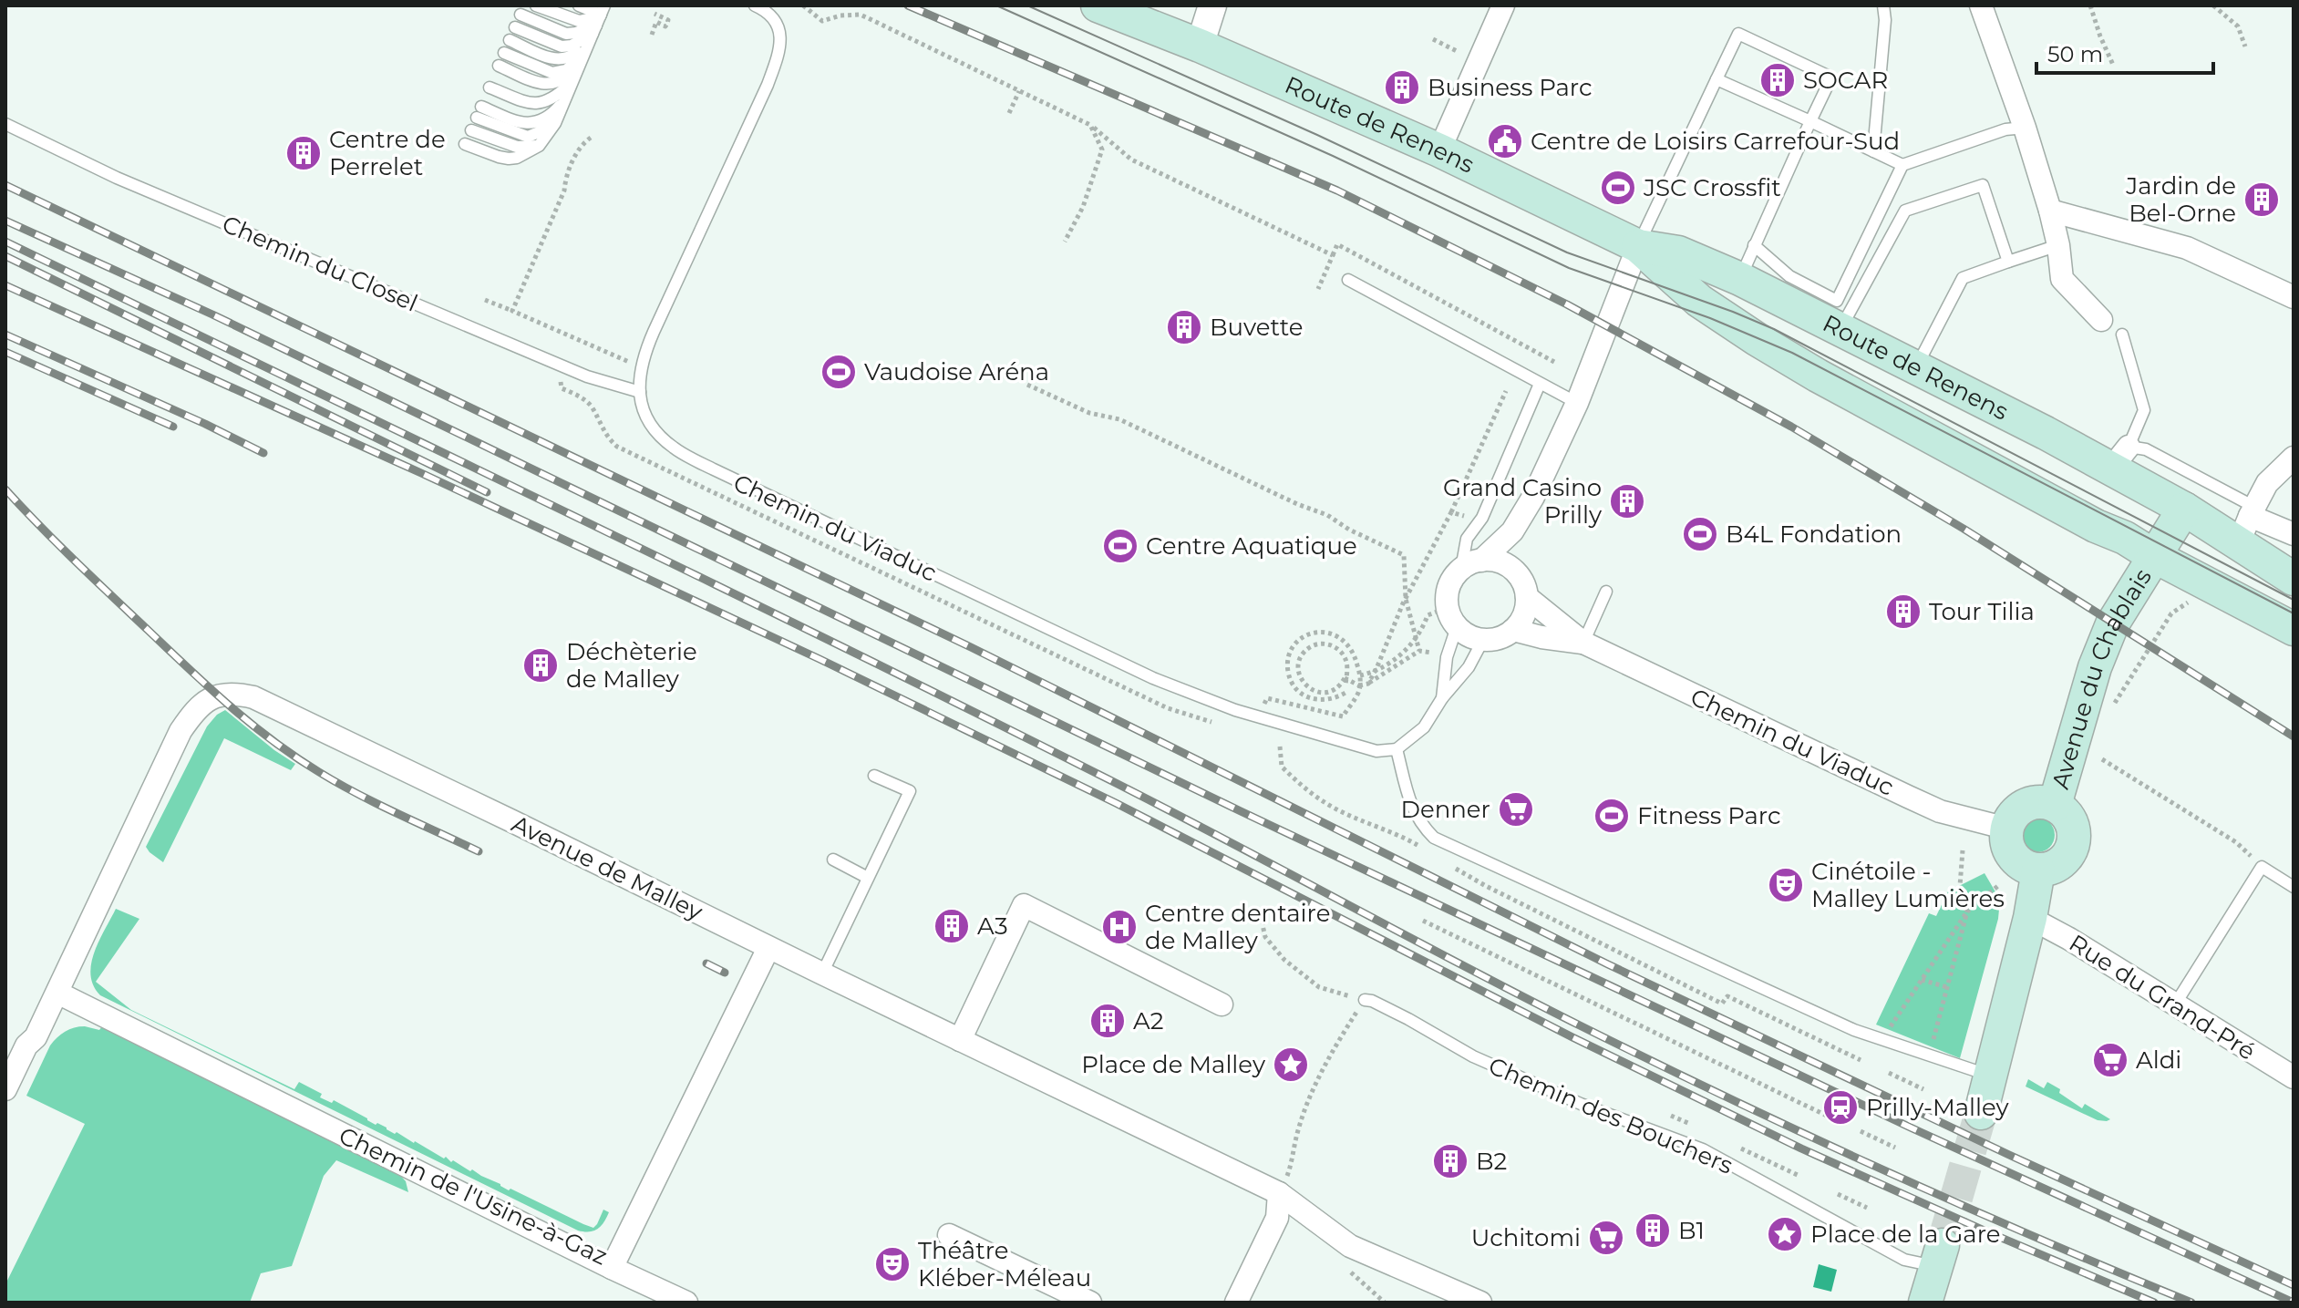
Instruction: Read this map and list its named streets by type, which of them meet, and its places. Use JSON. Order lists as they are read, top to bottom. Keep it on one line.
{"streets":{"main road":["Route de Renens","Avenue du Chablais"],"street":["Chemin du Viaduc","Avenue de Malley","Rue du Grand-Pré","Chemin de l'Usine-à-Gaz"],"lane":["Chemin du Closel","Chemin des Bouchers"]},"crossings":[["Route de Renens","Avenue du Chablais"],["Chemin du Closel","Chemin du Viaduc"],["Chemin du Viaduc","Avenue du Chablais"],["Avenue de Malley","Chemin de l'Usine-à-Gaz"]],"places":{"building":["SOCAR","Business Parc","Centre de Perrelet","Jardin de Bel-Orne","Buvette","Grand Casino Prilly","Tour Tilia","Déchèterie de Malley","A3","A2","B2","B1"],"public building":["Centre de Loisirs Carrefour-Sud"],"sports":["JSC Crossfit","Vaudoise Aréna","B4L Fondation","Centre Aquatique","Fitness Parc"],"supermarket":["Denner","Aldi","Uchitomi"],"theatre":["Cinétoile - Malley Lumières","Théâtre Kléber-Méleau"],"hospital":["Centre dentaire de Malley"],"place":["Place de Malley","Place de la Gare"],"station":["Prilly-Malley"]},"scale_bar":"50 m"}
